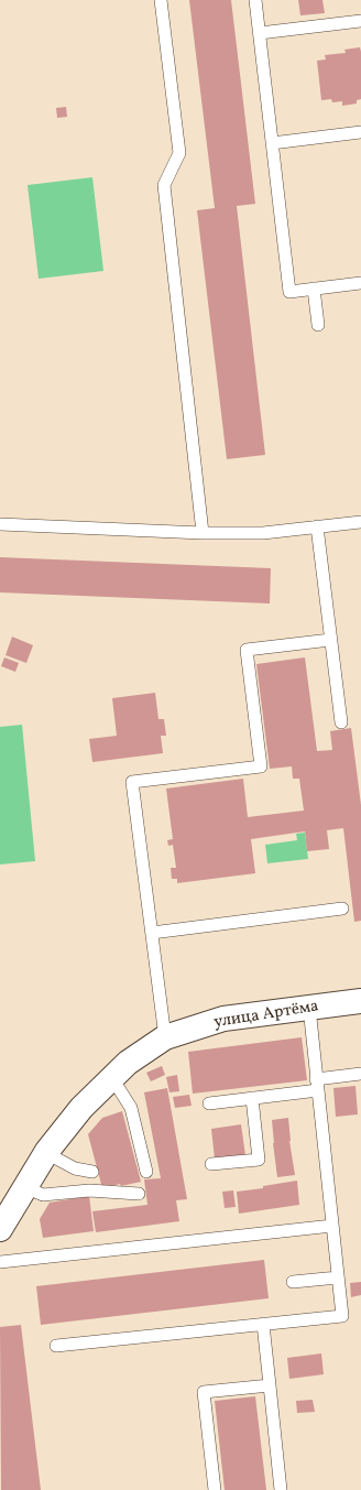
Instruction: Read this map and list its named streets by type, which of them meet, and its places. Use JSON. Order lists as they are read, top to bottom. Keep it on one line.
{"streets":{"street":["улица Артёма"]}}
